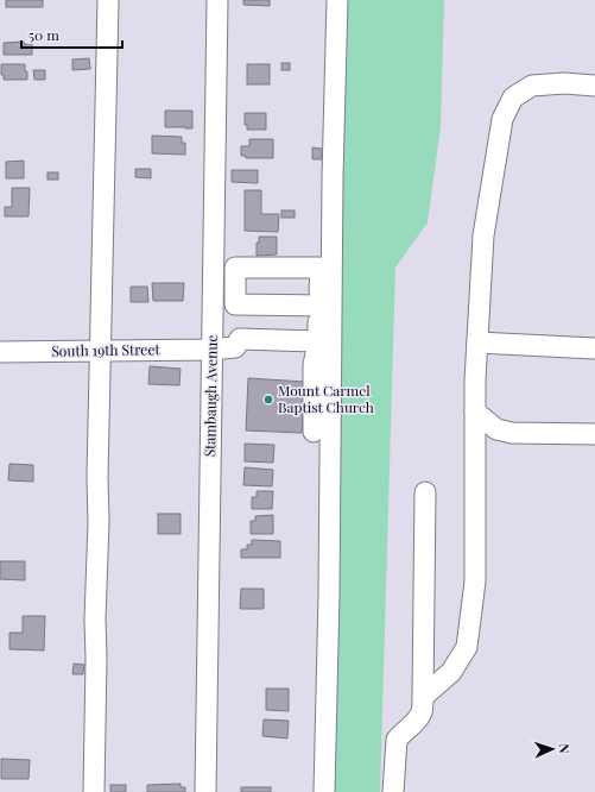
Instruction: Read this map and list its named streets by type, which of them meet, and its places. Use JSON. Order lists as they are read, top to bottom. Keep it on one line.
{"streets":{"street":["South 19th Street","Stambaugh Avenue"]},"crossings":[["South 19th Street","Stambaugh Avenue"]],"places":["Mount Carmel Baptist Church"],"scale_bar":"50 m","north":"right"}
